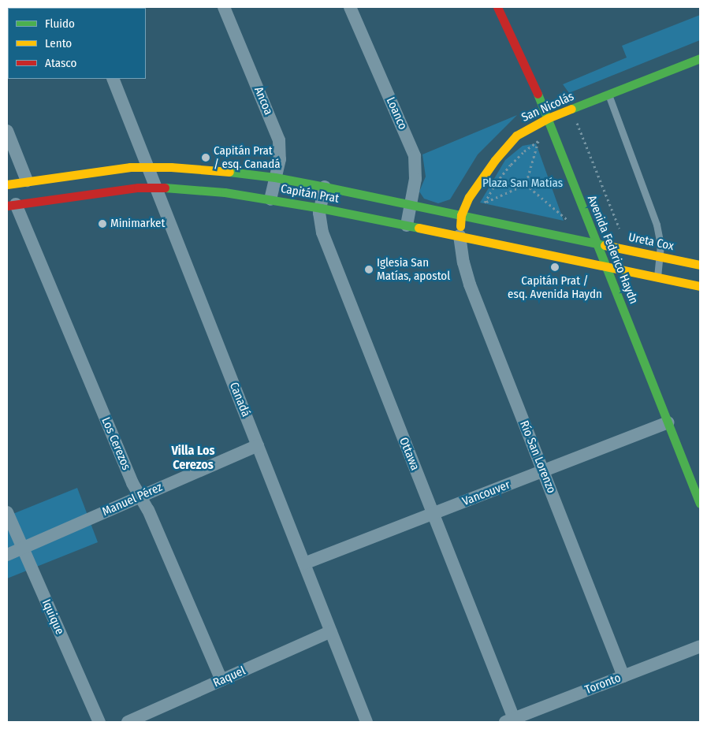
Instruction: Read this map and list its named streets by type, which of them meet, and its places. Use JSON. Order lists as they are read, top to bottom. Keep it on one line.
{"streets":{"street":["Ancoa","San Nicolás","Loanco","Capitán Prat","Ureta Cox","Avenida Federico Haydn","Canadá","Los Cerezos","Ottawa","Río San Lorenzo","Vancouver","Manuel Pérez","Iquique","Raquel","Toronto"]},"crossings":[["Ancoa","Capitán Prat"],["San Nicolás","Capitán Prat"],["San Nicolás","Avenida Federico Haydn"],["San Nicolás","Río San Lorenzo"],["Loanco","Capitán Prat"],["Capitán Prat","Ureta Cox"],["Capitán Prat","Avenida Federico Haydn"],["Capitán Prat","Canadá"],["Capitán Prat","Los Cerezos"],["Capitán Prat","Ottawa"],["Capitán Prat","Río San Lorenzo"],["Ureta Cox","Avenida Federico Haydn"],["Avenida Federico Haydn","Vancouver"],["Canadá","Vancouver"],["Canadá","Manuel Pérez"],["Canadá","Raquel"],["Los Cerezos","Manuel Pérez"],["Los Cerezos","Raquel"],["Ottawa","Vancouver"],["Ottawa","Toronto"],["Río San Lorenzo","Vancouver"],["Río San Lorenzo","Toronto"],["Manuel Pérez","Iquique"]],"districts":["Villa Los Cerezos"],"parks":["Plaza San Matías"],"places":["Capitán Prat / esq. Canadá","Minimarket","Capitán Prat / esq. Avenida Haydn","Iglesia San Matías, apostol"],"legend":["Fluido","Lento","Atasco"]}
